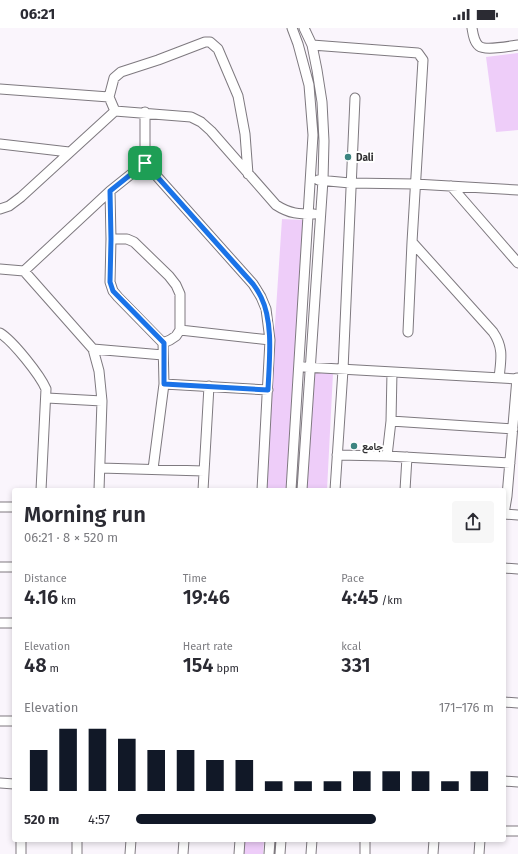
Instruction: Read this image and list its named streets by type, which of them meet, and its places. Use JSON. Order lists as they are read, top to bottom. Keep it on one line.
{"places":["Dali","جامع"],"page":{"status":"06:21","heading":["Morning run","06:21 · 8 × 520 m"],"stats":[["Distance","4.16 km"],["Time","19:46"],["Pace","4:45 /km"],["Elevation","48 m"],["Heart rate","154 bpm"],["kcal","331"]],"chart":["Elevation","171–176 m"],"list":[{"name":"520 m","note":"4:57"}]}}
